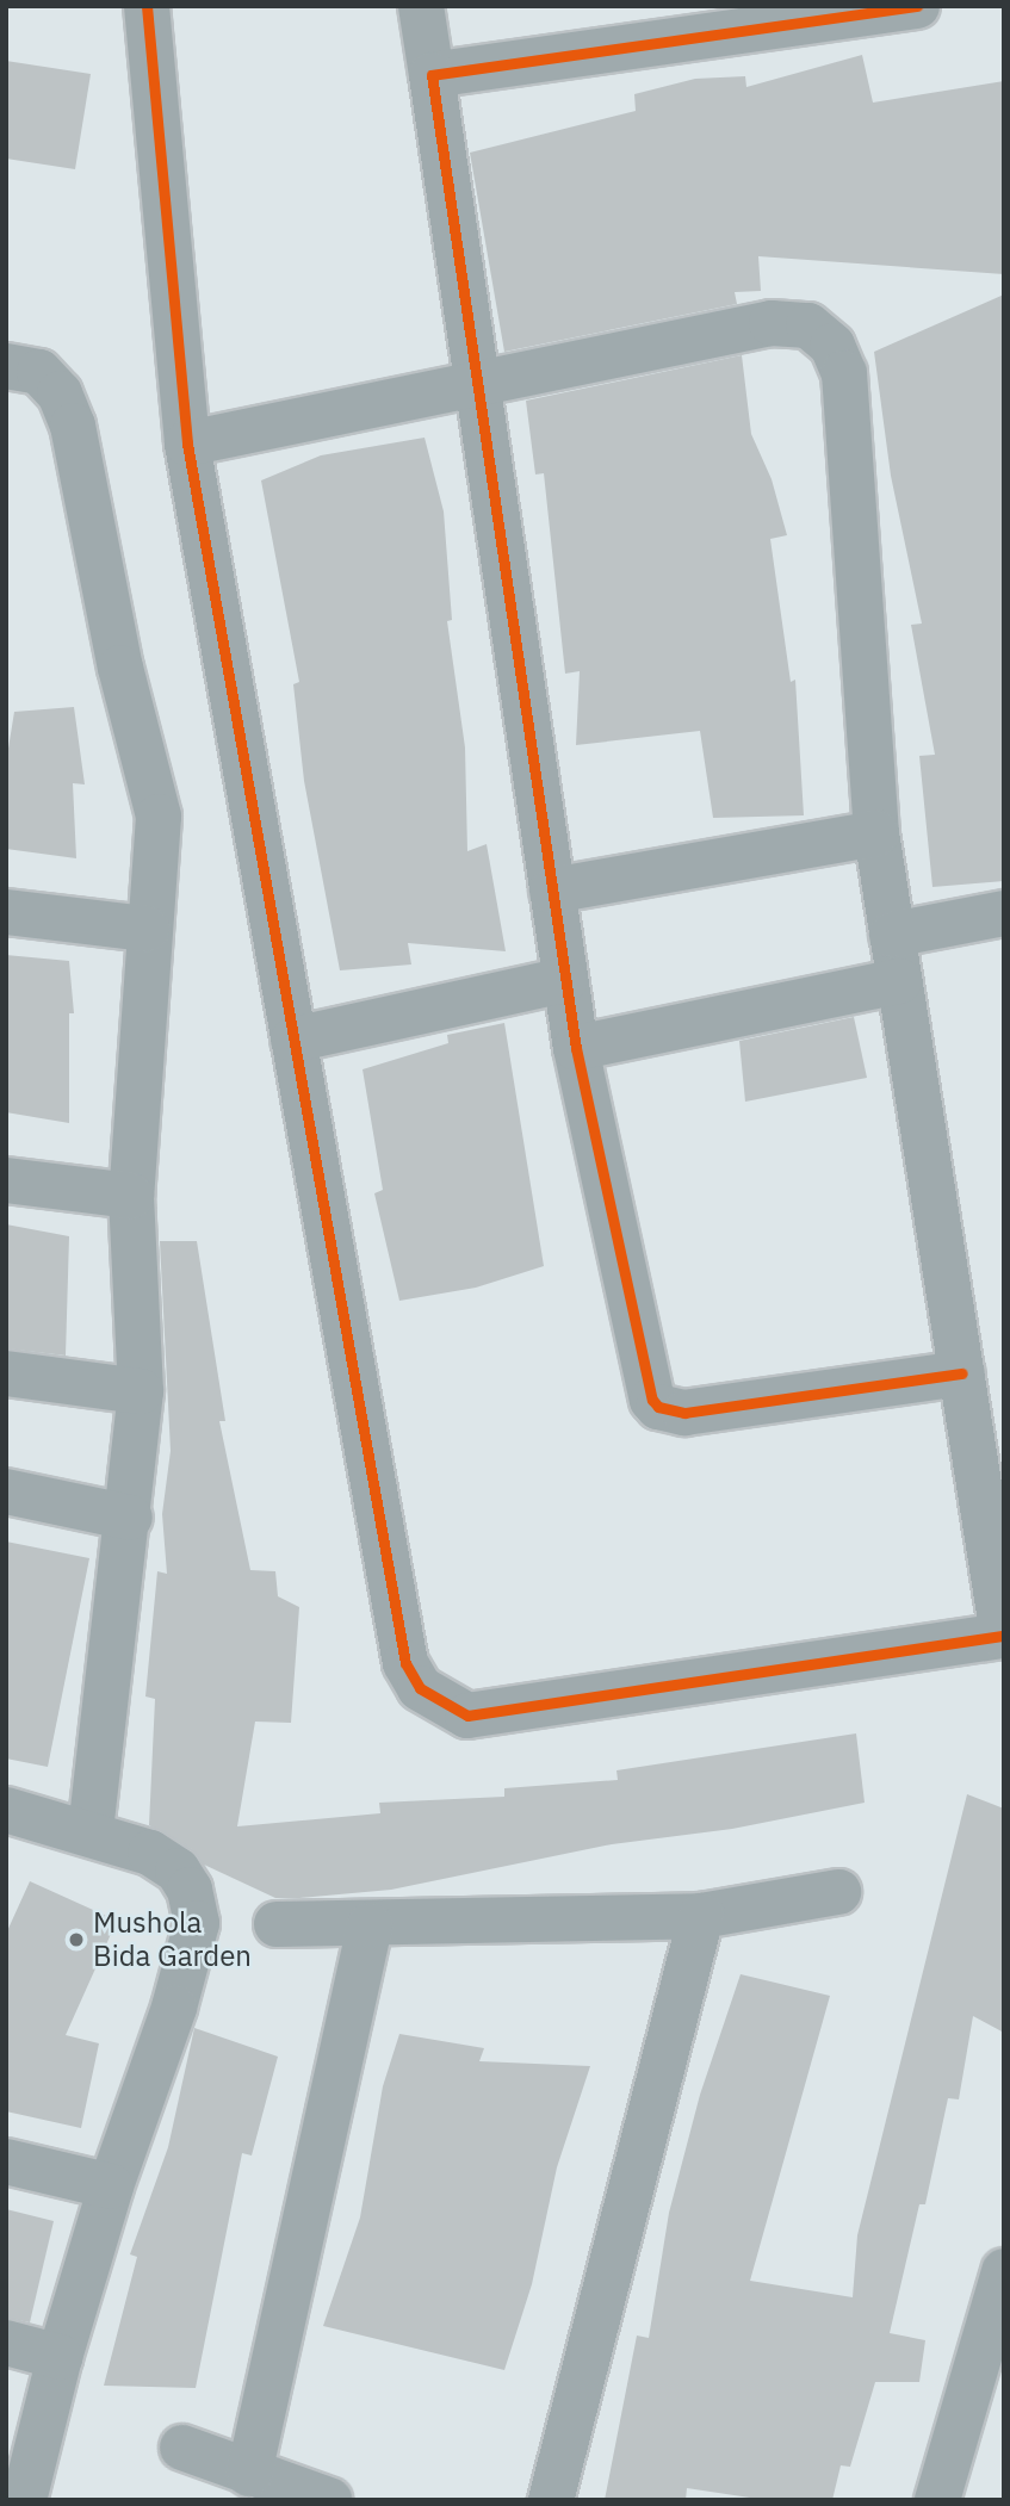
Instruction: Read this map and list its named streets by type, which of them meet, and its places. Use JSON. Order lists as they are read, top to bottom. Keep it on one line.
{"places":["Mushola Bida Garden"]}
